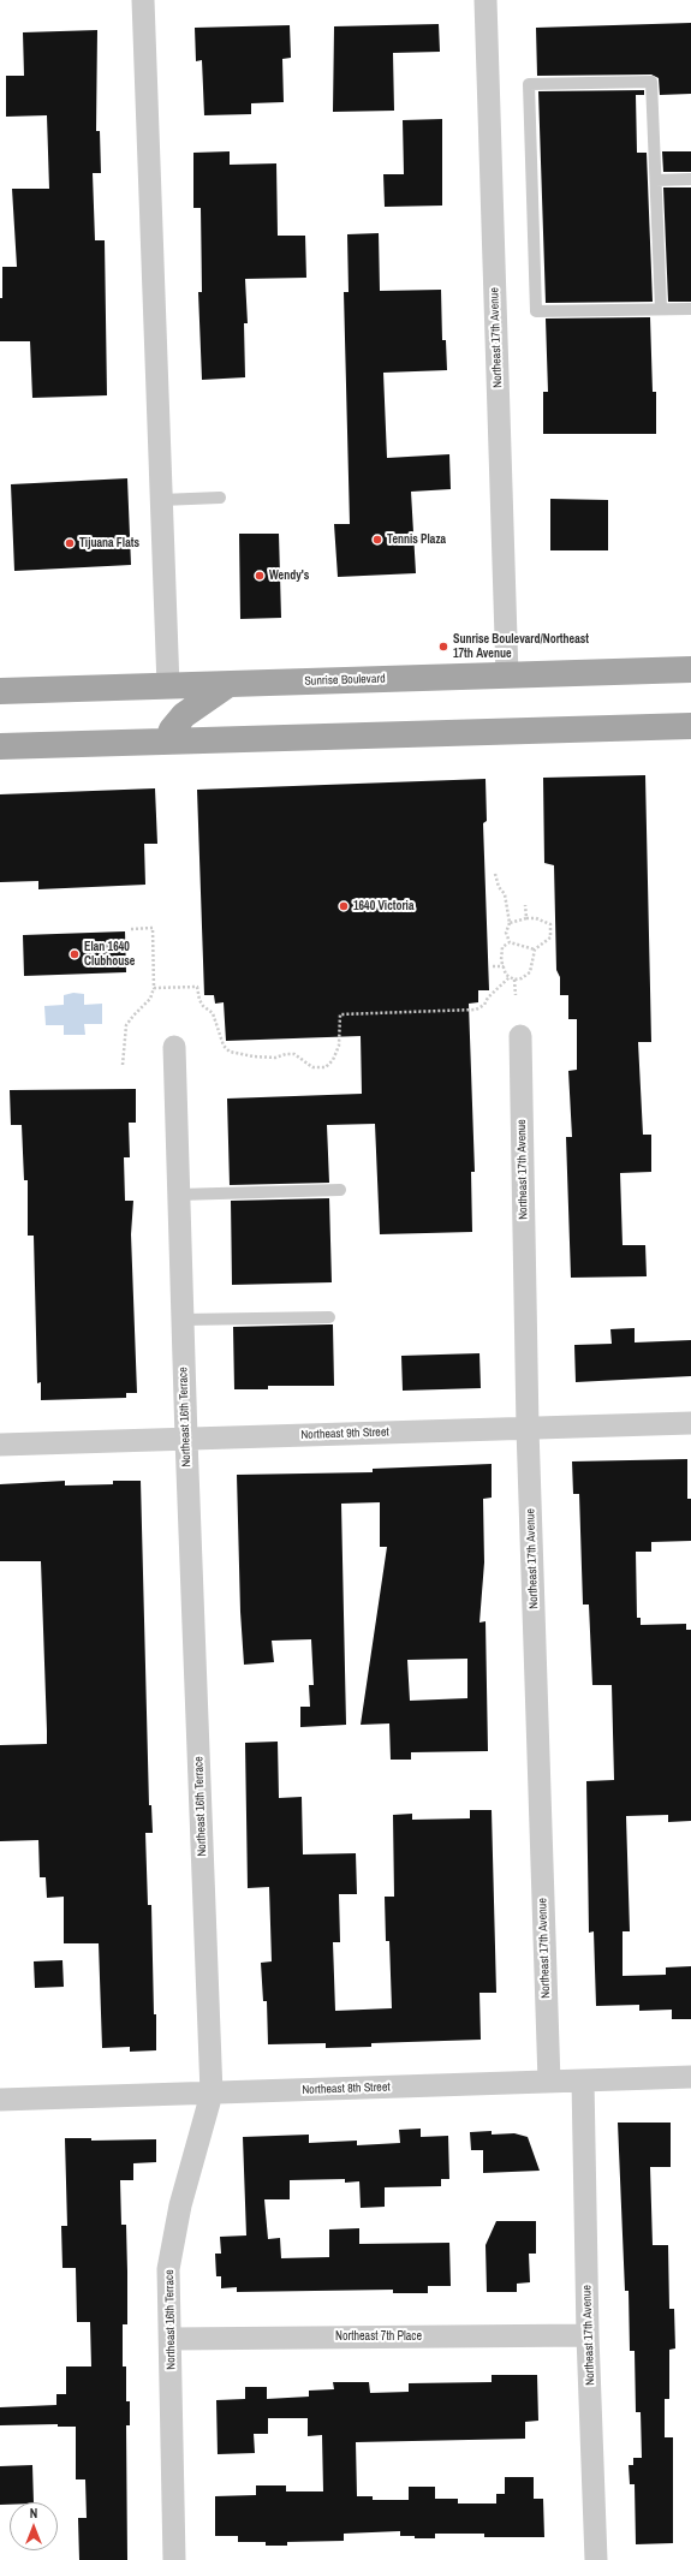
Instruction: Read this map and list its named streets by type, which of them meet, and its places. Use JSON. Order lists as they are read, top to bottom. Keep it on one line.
{"streets":{"main road":["Sunrise Boulevard"],"street":["Northeast 17th Avenue","Northeast 16th Terrace","Northeast 9th Street","Northeast 8th Street","Northeast 7th Place"]},"crossings":[["Northeast 17th Avenue","Sunrise Boulevard"],["Northeast 17th Avenue","Northeast 9th Street"],["Northeast 17th Avenue","Northeast 8th Street"],["Northeast 17th Avenue","Northeast 7th Place"],["Northeast 16th Terrace","Northeast 9th Street"],["Northeast 16th Terrace","Northeast 8th Street"],["Northeast 16th Terrace","Northeast 7th Place"]],"places":["Tennis Plaza","Tijuana Flats","Wendy's","Sunrise Boulevard/Northeast 17th Avenue","1640 Victoria","Elan 1640 Clubhouse"],"north":"top"}
